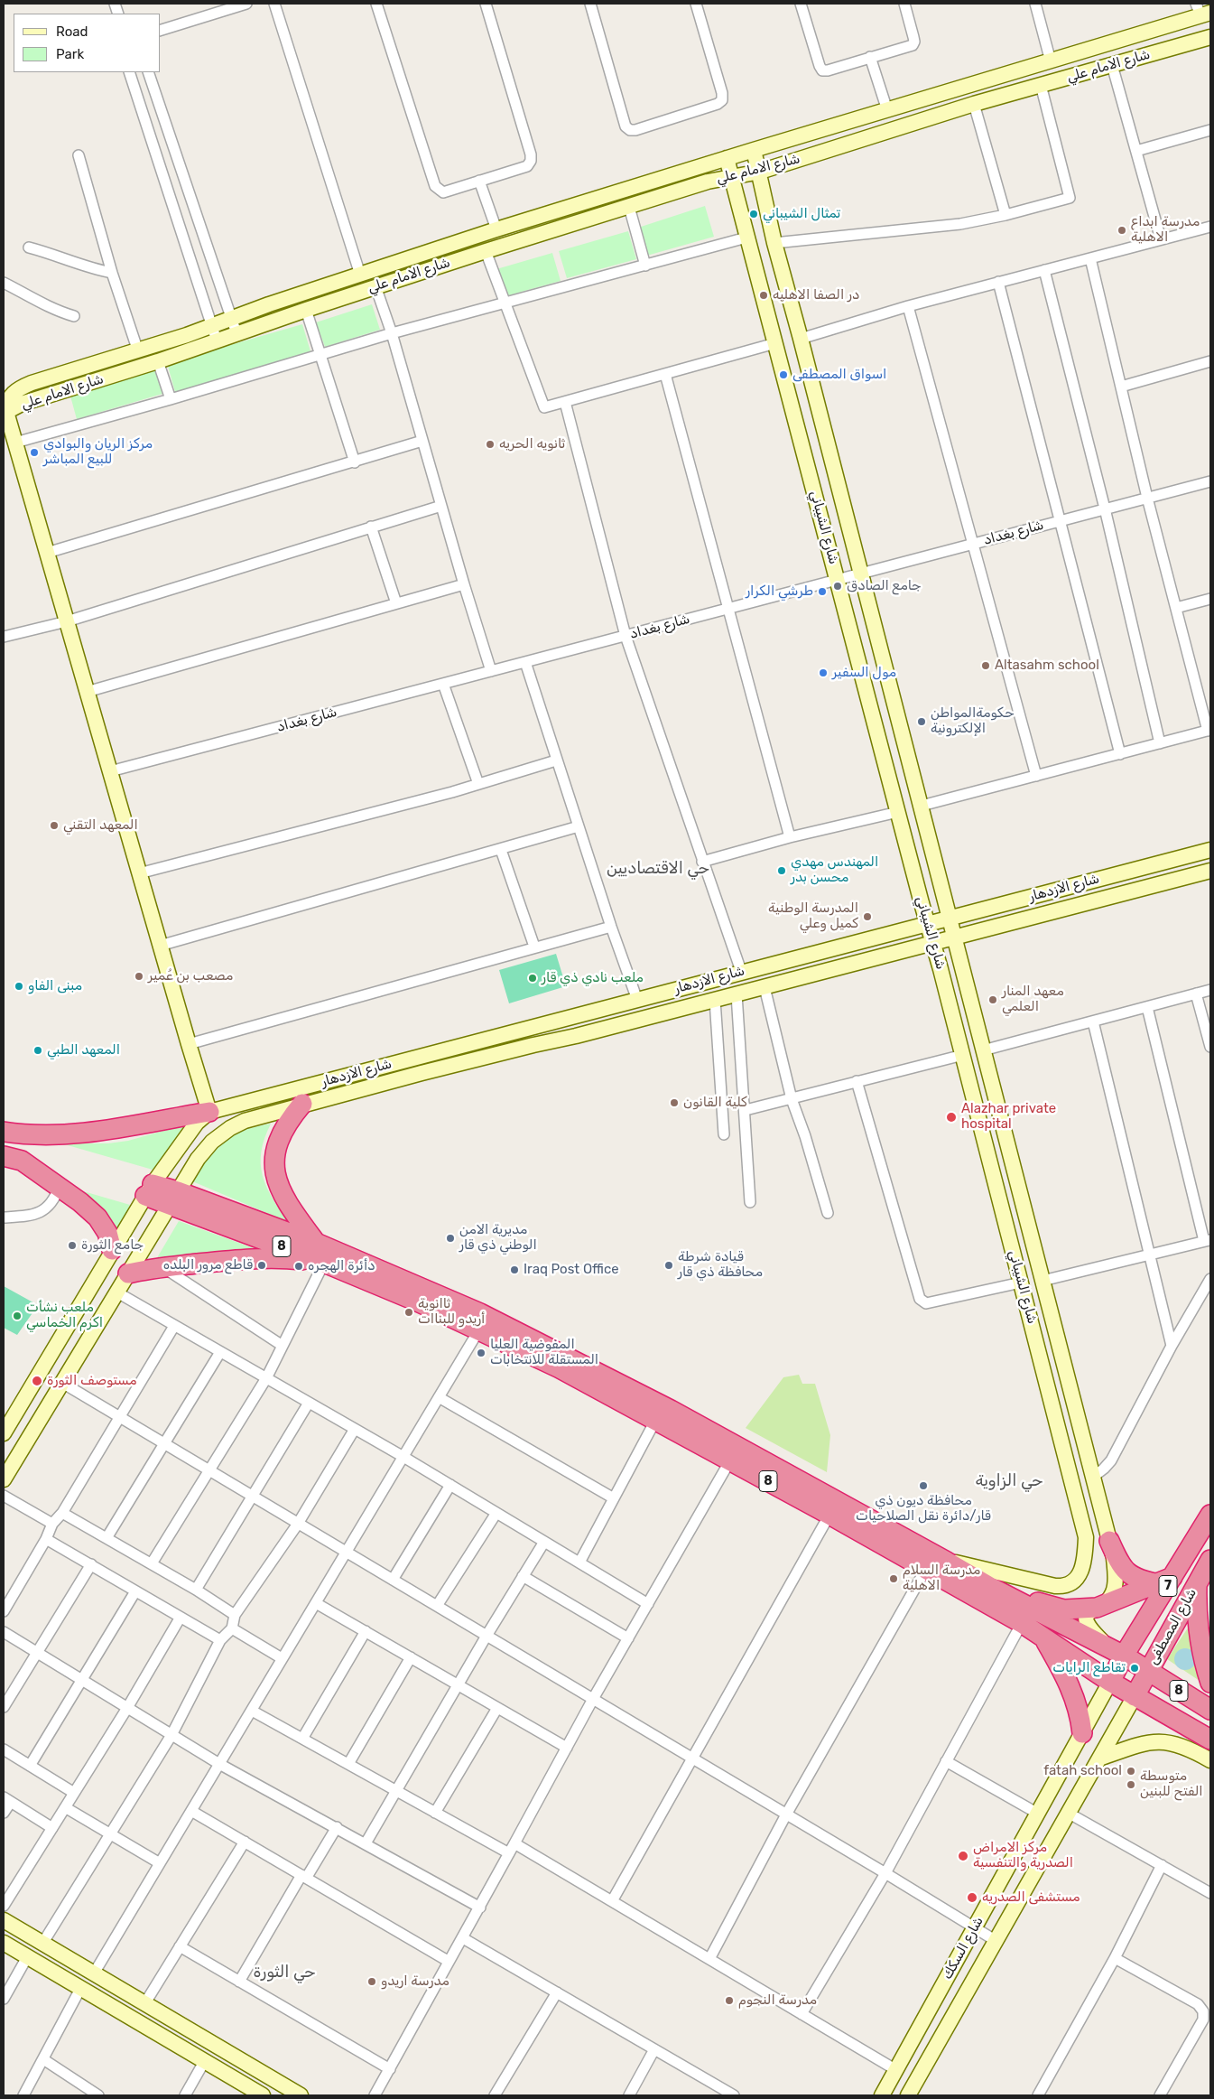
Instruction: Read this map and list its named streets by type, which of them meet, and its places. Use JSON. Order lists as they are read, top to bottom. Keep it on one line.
{"streets":{"highway":["8","7","شارع المصطفى"],"main road":["شارع الامام علي","شارع الشيباني","شارع الازدهار","شارع السكك"],"street":["شارع بغداد"]},"crossings":[["شارع الامام علي","شارع الشيباني"],["شارع الشيباني","شارع بغداد"],["شارع الشيباني","شارع الازدهار"],["شارع الشيباني","8"],["شارع الازدهار","8"],["8","7"],["8","شارع المصطفى"],["8","شارع السكك"],["7","شارع المصطفى"],["7","شارع السكك"]],"districts":["حي الاقتصاديين","حي الزاوية","حي الثورة"],"places":["تمثال الشيباني","مدرسة ابداع الاهلية","در الصفا الاهليه","اسواق المصطفى","ثانويه الحريه","مركز الريان والبوادي للبيع المباشر","جامع الصادق","طرشي الكرار","Altasahm school","مول السفير","حكومةالمواطن الإلكترونية","المعهد التقني","المهندس مهدي محسن بدر","المدرسة الوطنية كميل وعلي","مصعب بن عُمير","ملعب نادي ذي قار","مبنى الفاو","معهد المنار العلمي","المعهد الطبي","كلية القانون","Alazhar private hospital","مديرية الامن الوطني ذي قار","جامع الثورة","قاطع مرور البلده","قيادة شرطة محافظة ذي قار","دأئرة الهجره","Iraq Post Office","ثاانوية أريدو للبناات","ملعب نشأت اكرم الخماسي","المفوضية العليا المستقلة للانتخابات","مستوصف الثورة","محافظة ديون ذي قار/دائرة نقل الصلاحيات","مدرسة السلام الاهلية","تقاطع الرايات","fatah school","متوسطة الفتح للبنين","مركز الامراض الصدرية والتنفسية","مستشفى الصدريه","مدرسة اريدو","مدرسة النجوم"],"legend":["Road","Park"]}
